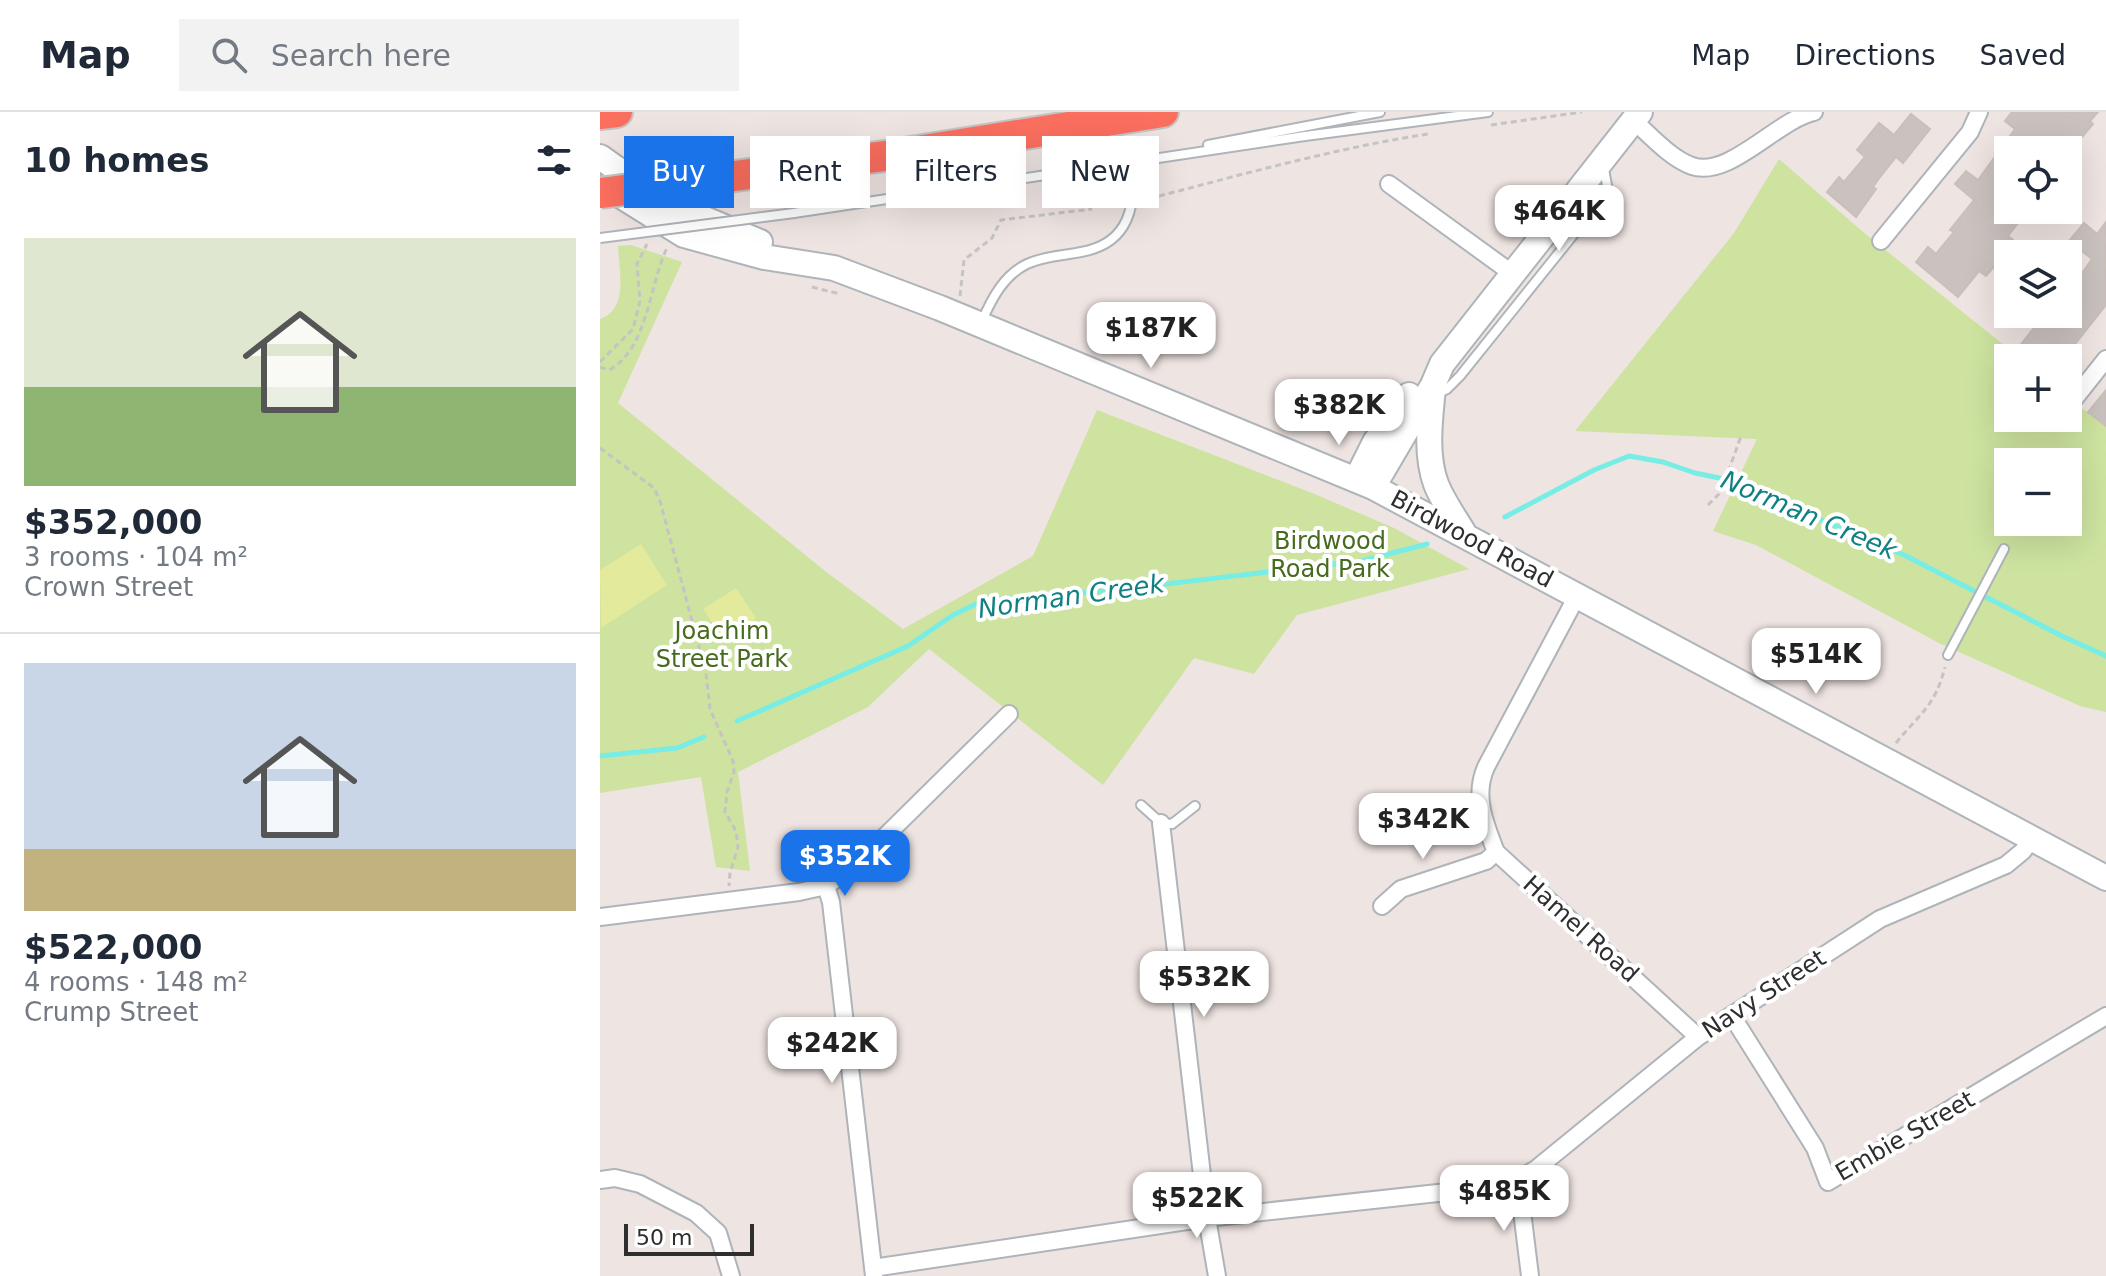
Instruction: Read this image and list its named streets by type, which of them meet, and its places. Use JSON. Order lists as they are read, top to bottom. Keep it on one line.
{"streets":{"main road":["Birdwood Road"],"street":["Hamel Road","Navy Street","Embie Street"]},"crossings":[["Birdwood Road","Hamel Road"],["Birdwood Road","Navy Street"],["Hamel Road","Navy Street"],["Navy Street","Embie Street"]],"water":["Norman Creek"],"parks":["Birdwood Road Park","Joachim Street Park"],"scale_bar":"50 m","page":{"header":"Map","search":"Search here","nav":["Map","Directions","Saved"],"heading":"10 homes","map_buttons":["+","−"],"chip":["Buy","Rent","Filters","New"],"price":["$464K","$187K","$382K","$514K","$342K","$352K","$532K","$242K","$485K","$522K"],"list":[{"name":"$352,000","note":"3 rooms · 104 m² · Crown Street"},{"name":"$522,000","note":"4 rooms · 148 m² · Crump Street"}],"scale":"50 m"}}
